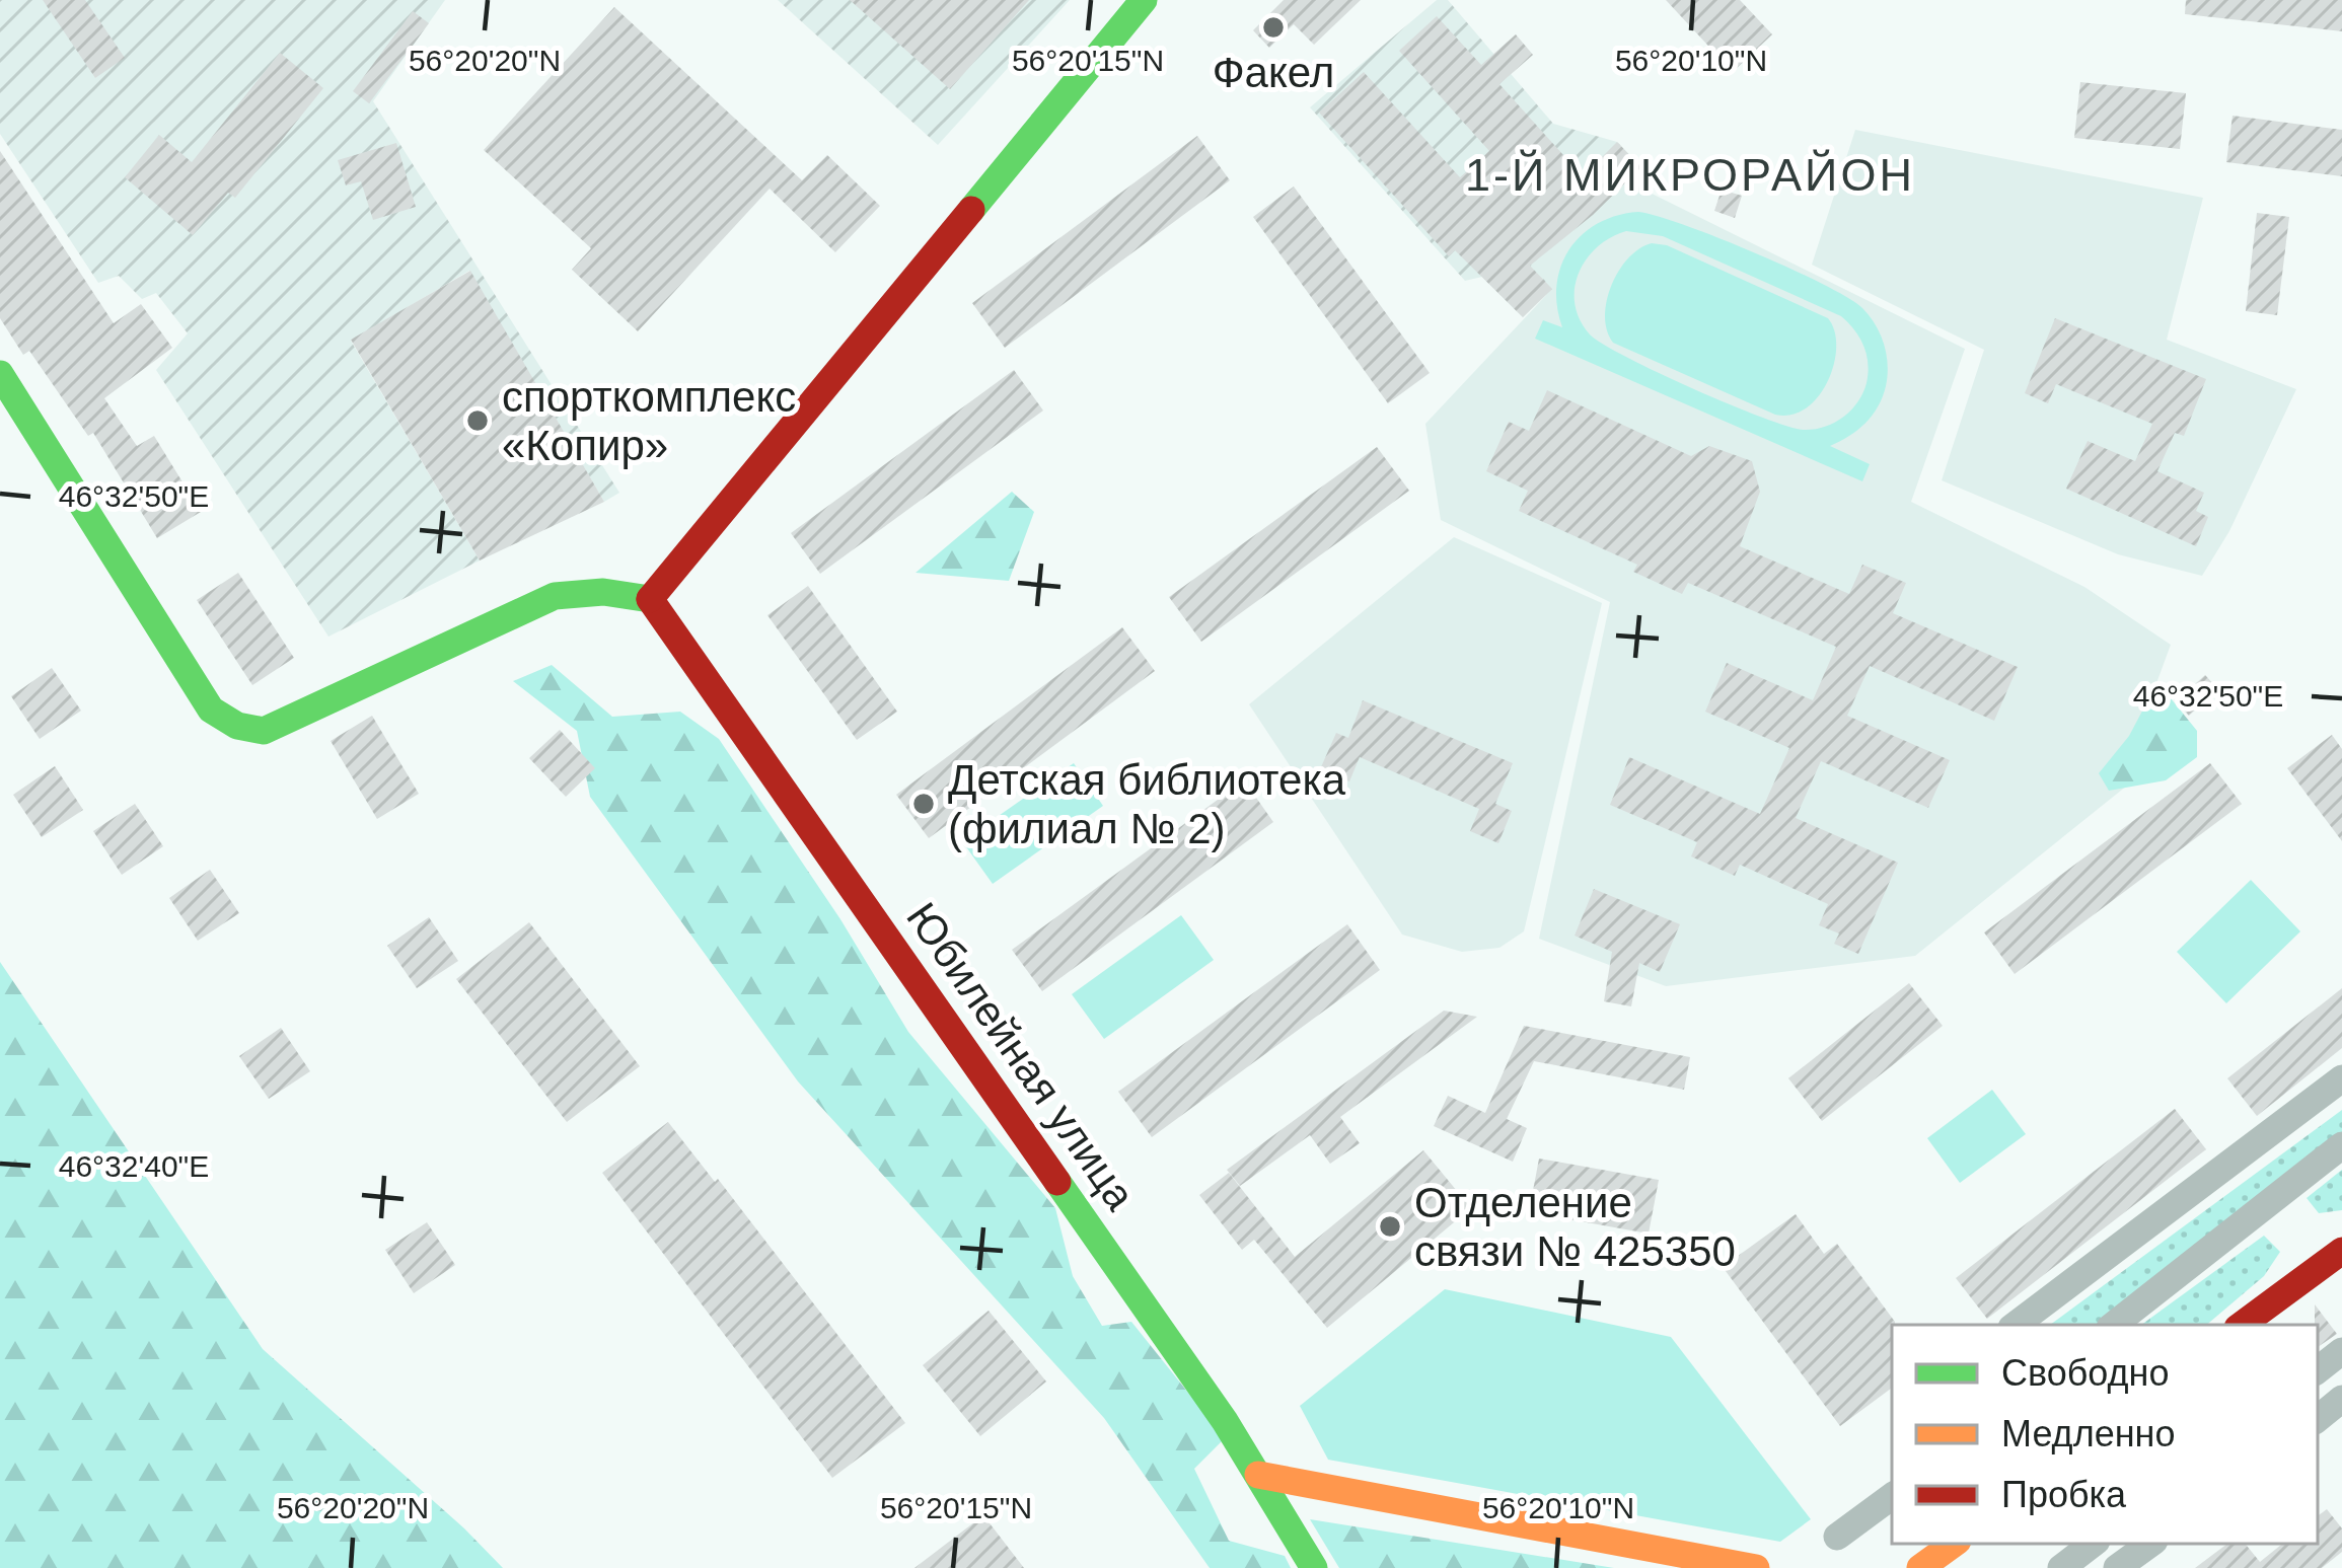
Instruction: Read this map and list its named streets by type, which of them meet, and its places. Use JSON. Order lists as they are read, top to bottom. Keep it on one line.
{"streets":{"street":["Юбилейная улица"]},"districts":["1-Й МИКРОРАЙОН"],"places":["Факел","спорткомплекс «Копир»","Детская библиотека (филиал № 2)","Отделение связи № 425350"],"legend":["Свободно","Медленно","Пробка"],"coordinates":["56°20'20\"N","56°20'15\"N","56°20'10\"N","46°32'50\"E","46°32'40\"E"]}
